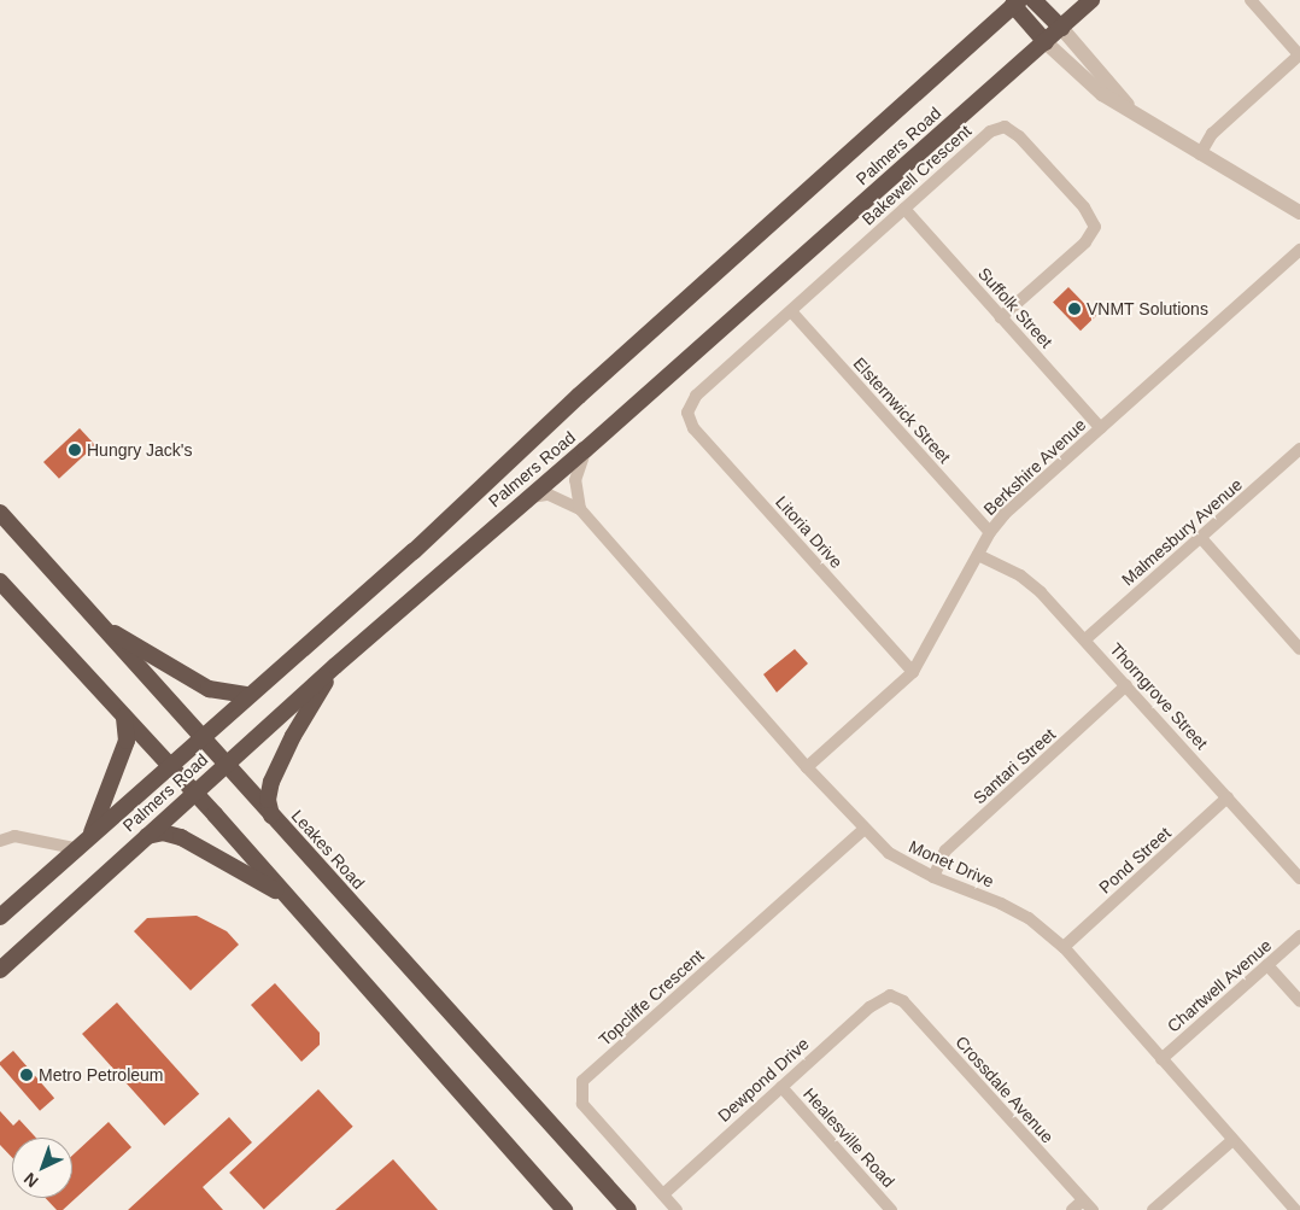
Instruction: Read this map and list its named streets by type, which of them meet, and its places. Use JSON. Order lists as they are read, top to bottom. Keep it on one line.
{"streets":{"highway":["Palmers Road","Leakes Road"],"street":["Bakewell Crescent","Suffolk Street","Elsternwick Street","Berkshire Avenue","Litoria Drive","Malmesbury Avenue","Thorngrove Street","Santari Street","Pond Street","Monet Drive","Chartwell Avenue","Topcliffe Crescent","Dewpond Drive","Crossdale Avenue","Healesville Road"]},"crossings":[["Palmers Road","Leakes Road"],["Palmers Road","Monet Drive"],["Bakewell Crescent","Suffolk Street"],["Bakewell Crescent","Elsternwick Street"],["Bakewell Crescent","Litoria Drive"],["Suffolk Street","Berkshire Avenue"],["Elsternwick Street","Berkshire Avenue"],["Berkshire Avenue","Litoria Drive"],["Berkshire Avenue","Thorngrove Street"],["Berkshire Avenue","Monet Drive"],["Malmesbury Avenue","Thorngrove Street"],["Thorngrove Street","Santari Street"],["Thorngrove Street","Pond Street"],["Santari Street","Monet Drive"],["Pond Street","Monet Drive"],["Monet Drive","Chartwell Avenue"],["Monet Drive","Topcliffe Crescent"],["Topcliffe Crescent","Dewpond Drive"],["Dewpond Drive","Crossdale Avenue"],["Dewpond Drive","Healesville Road"]],"places":["VNMT Solutions","Hungry Jack's","Metro Petroleum"],"north":"bottom left"}
